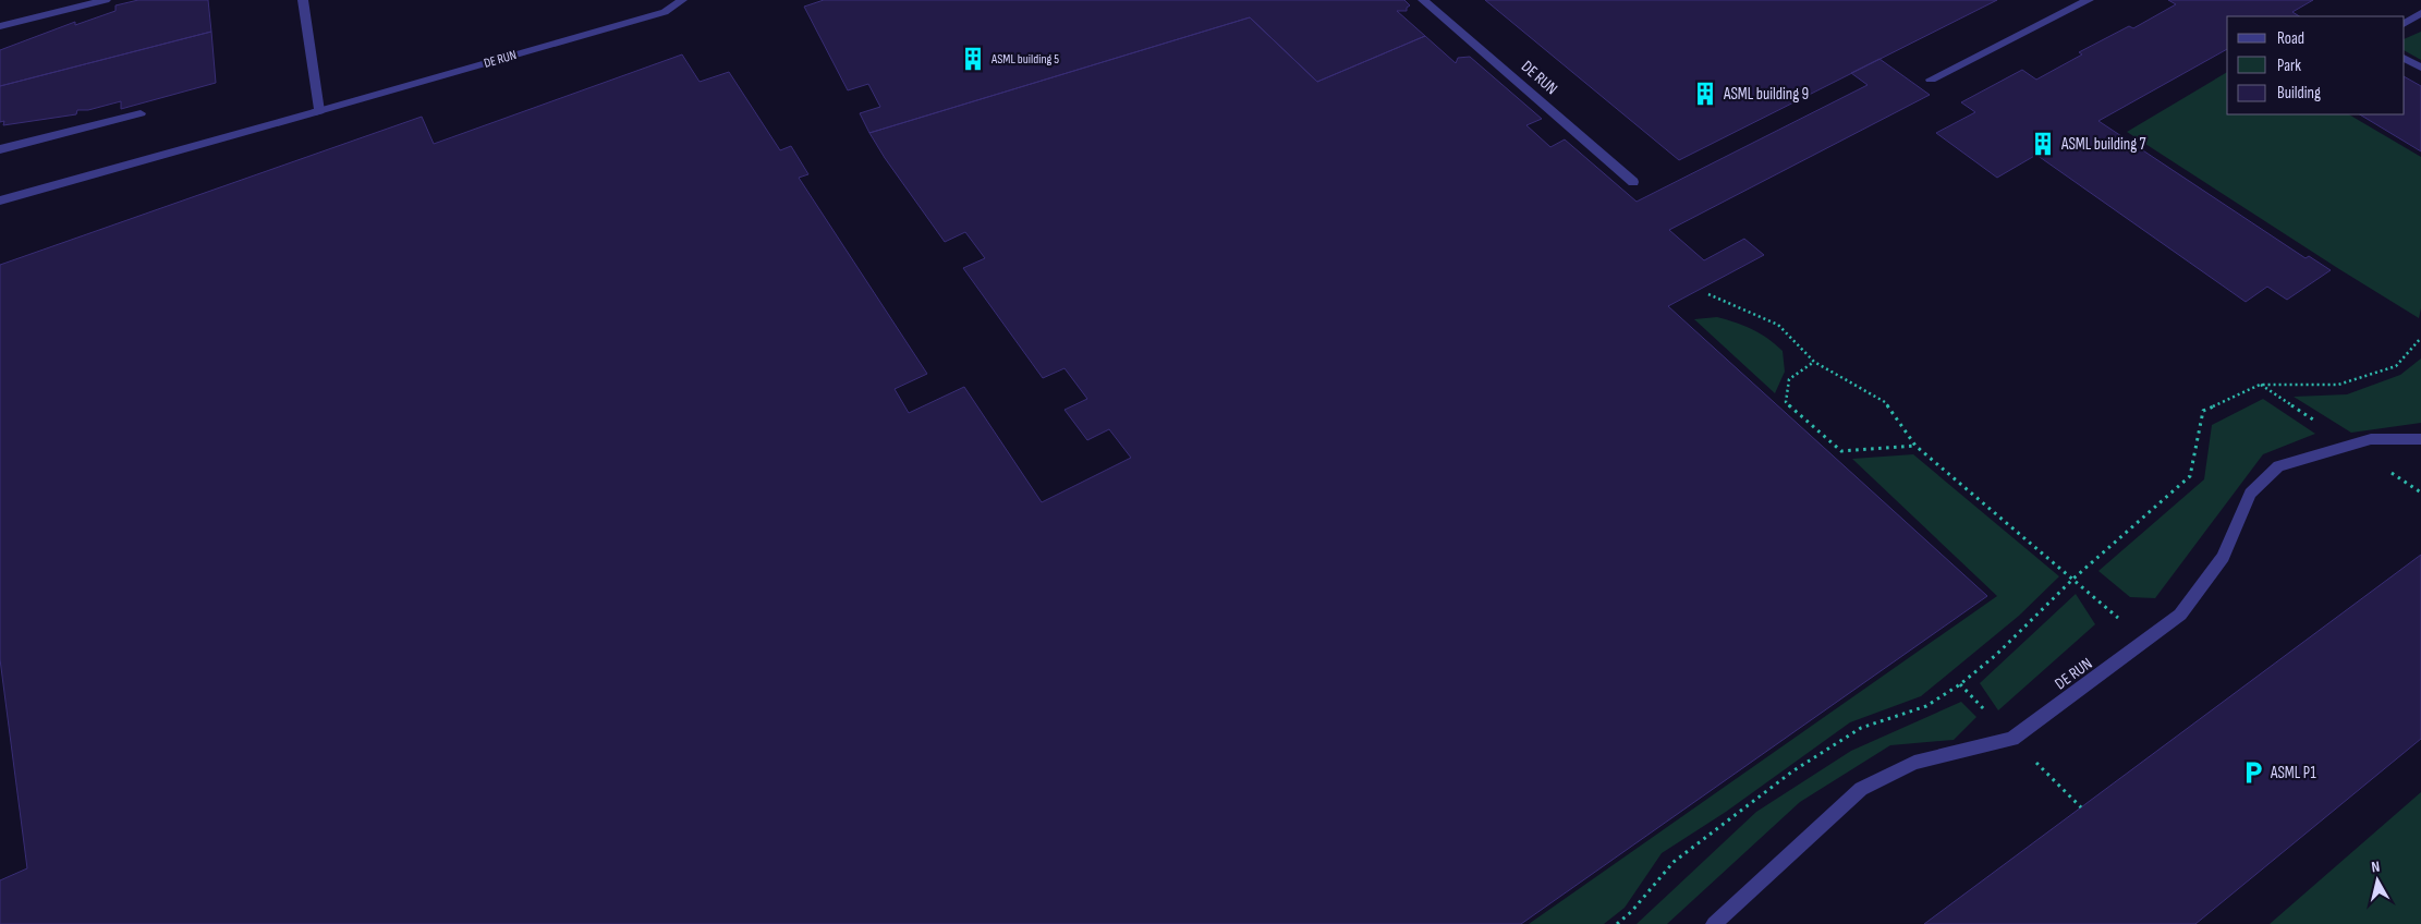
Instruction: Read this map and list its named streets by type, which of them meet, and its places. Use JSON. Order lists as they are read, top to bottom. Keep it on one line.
{"streets":{"street":["DE RUN"]},"places":{"building":["ASML building 5","ASML building 9","ASML building 7"],"parking":["ASML P1"]},"legend":["Road","Park","Building"],"north":"top"}
